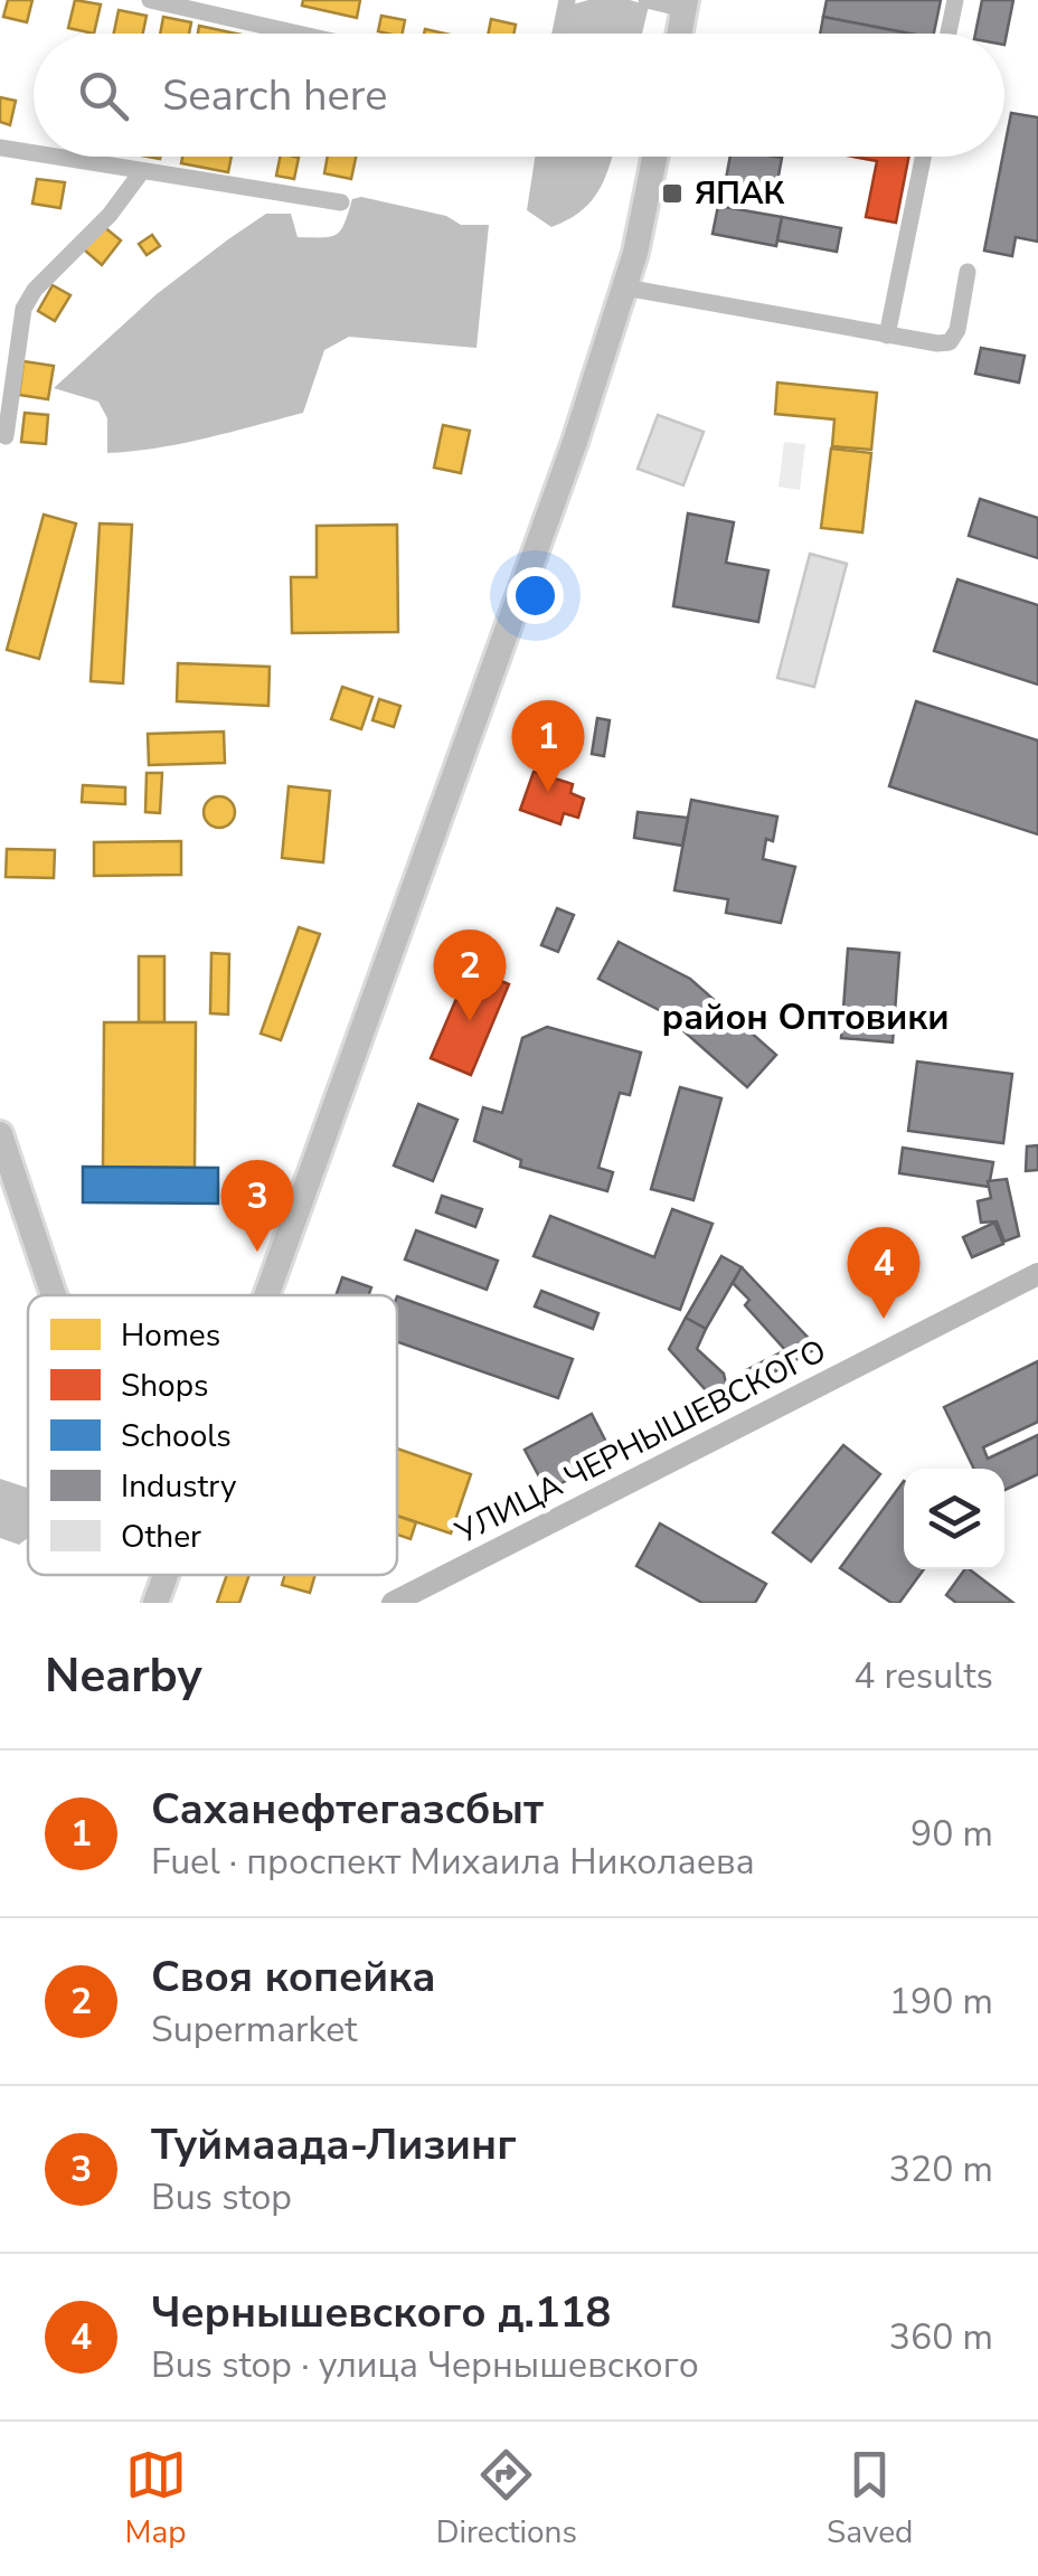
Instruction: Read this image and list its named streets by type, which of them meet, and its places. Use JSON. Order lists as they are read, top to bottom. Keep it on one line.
{"streets":{"main road":["УЛИЦА ЧЕРНЫШЕВСКОГО"]},"districts":["район Оптовики"],"places":{"transit":["ЯПАК"]},"legend":["Homes","Shops","Schools","Industry","Other"],"page":{"search":"Search here","pins":["1","2","3","4"],"heading":["Nearby","4 results"],"list":[{"mark":"1","name":"Саханефтегазсбыт","note":"Fuel · проспект Михаила Николаева","value":"90 m"},{"mark":"2","name":"Своя копейка","note":"Supermarket","value":"190 m"},{"mark":"3","name":"Туймаада-Лизинг","note":"Bus stop","value":"320 m"},{"mark":"4","name":"Чернышевского д.118","note":"Bus stop · улица Чернышевского","value":"360 m"}],"nav":["Map","Directions","Saved"]}}
